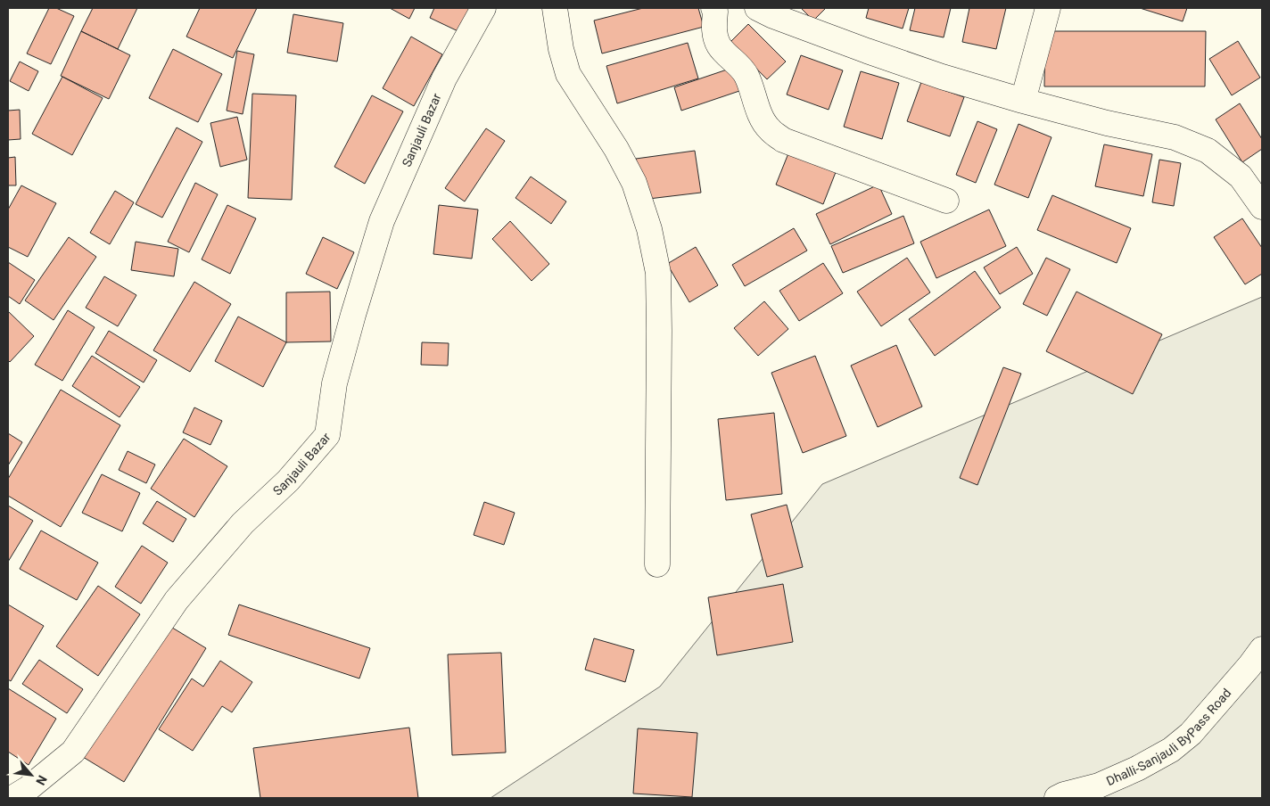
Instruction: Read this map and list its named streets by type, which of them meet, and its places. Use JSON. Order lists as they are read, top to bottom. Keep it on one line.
{"streets":{"street":["Sanjauli Bazar","Dhalli-Sanjauli ByPass Road"]},"north":"bottom right"}
